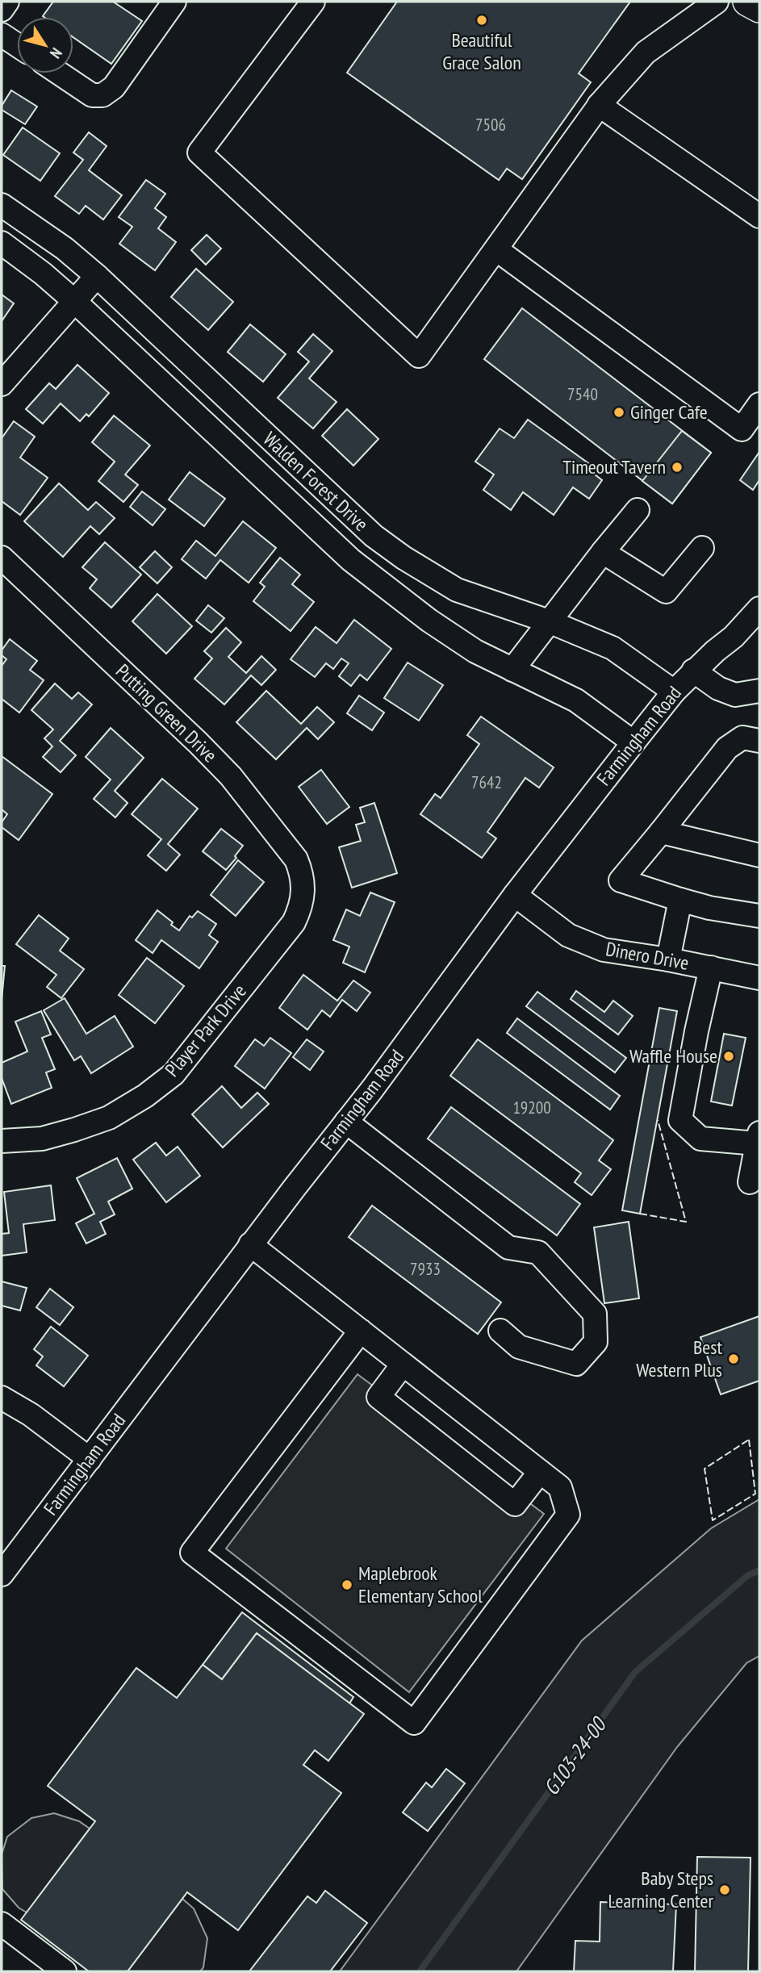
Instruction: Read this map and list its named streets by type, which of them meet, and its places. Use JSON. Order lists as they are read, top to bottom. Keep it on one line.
{"streets":{"street":["Walden Forest Drive","Putting Green Drive","Farmingham Road","Dinero Drive","Player Park Drive"]},"crossings":[["Walden Forest Drive","Farmingham Road"],["Putting Green Drive","Player Park Drive"],["Farmingham Road","Dinero Drive"]],"water":["G103-24-00"],"places":["Beautiful Grace Salon","Ginger Cafe","Timeout Tavern","Waffle House","Best Western Plus","Maplebrook Elementary School","Baby Steps Learning Center"],"house_numbers":["7506","7540","7642","19200","7933"],"north":"bottom right"}
